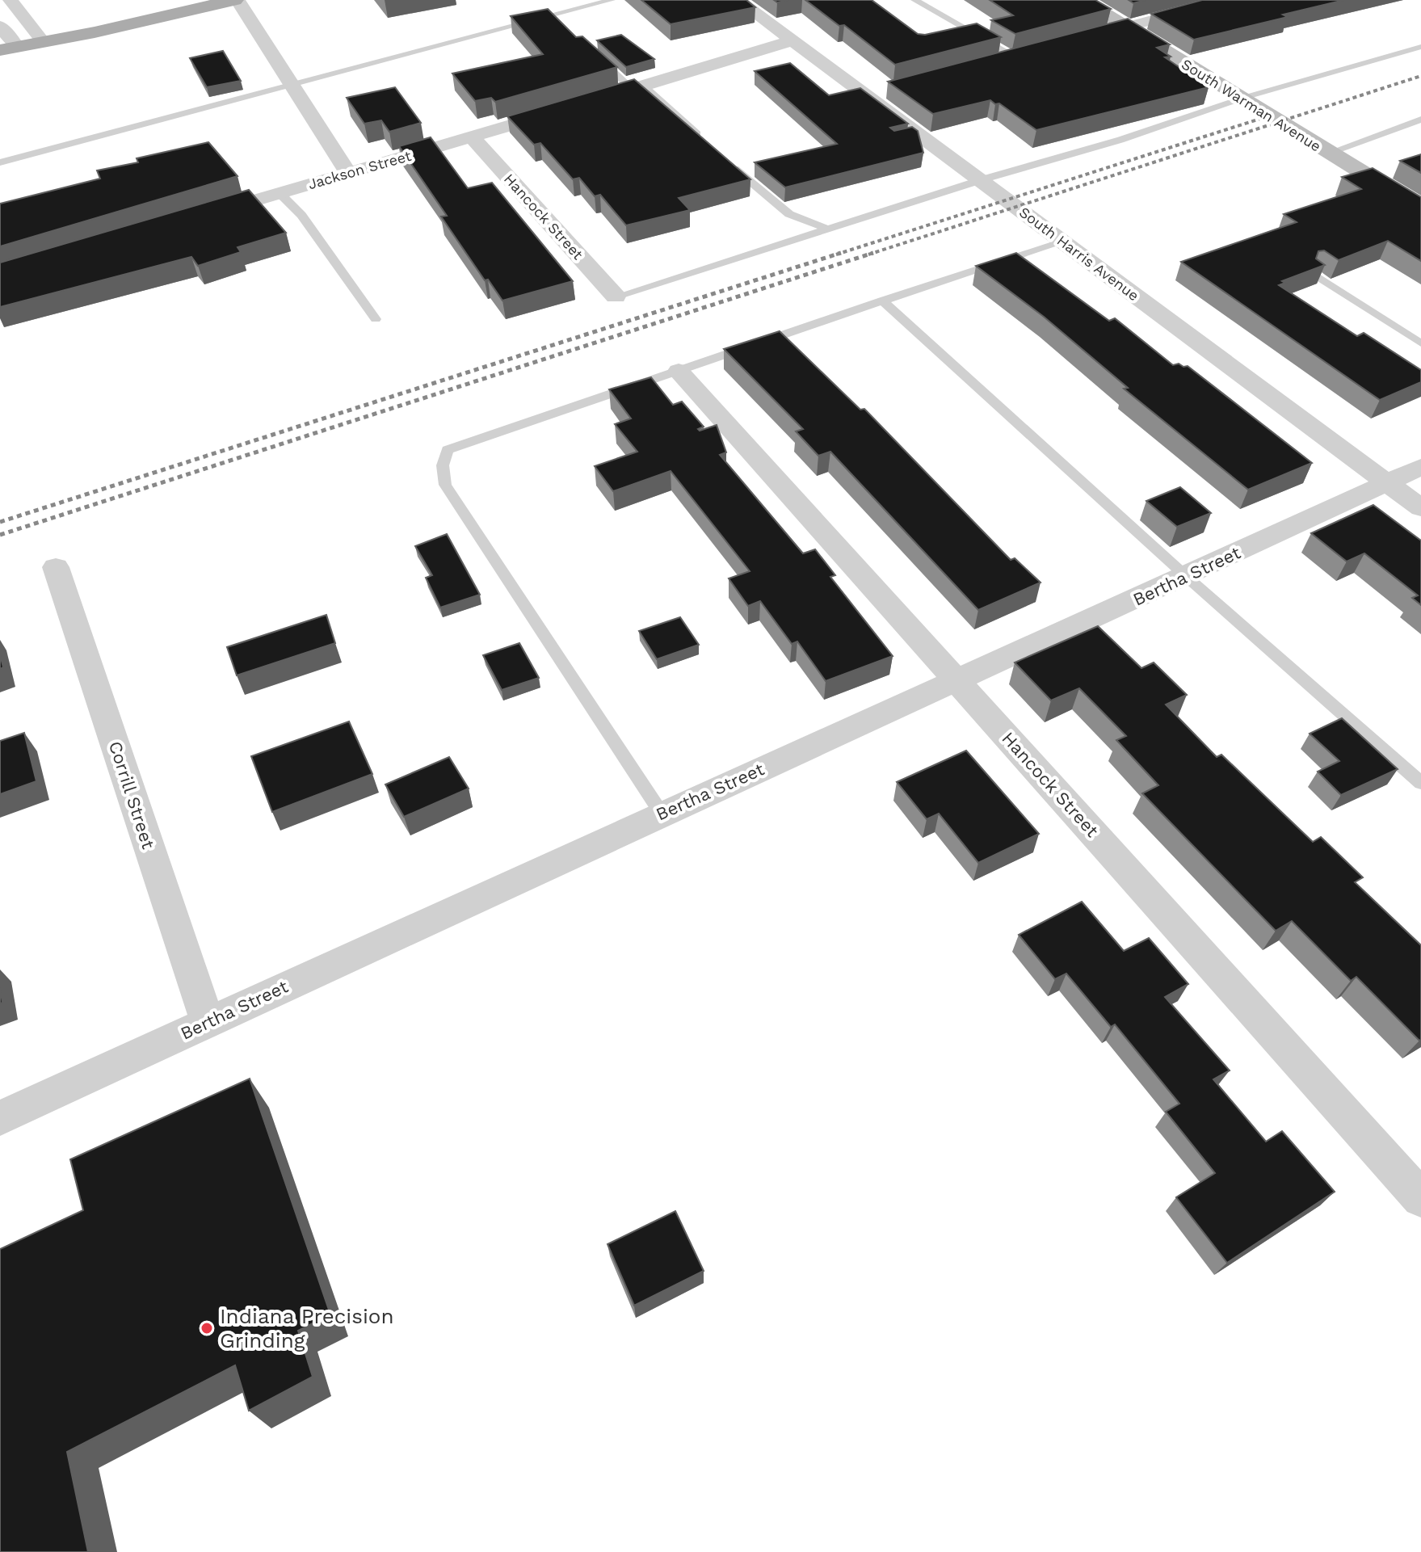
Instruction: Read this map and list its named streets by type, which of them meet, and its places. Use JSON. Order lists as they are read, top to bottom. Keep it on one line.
{"streets":{"main road":["South Warman Avenue"],"street":["Jackson Street","Hancock Street","South Harris Avenue","Bertha Street","Corrill Street"]},"crossings":[["Jackson Street","Hancock Street"],["Jackson Street","South Harris Avenue"],["Hancock Street","Bertha Street"],["South Harris Avenue","Bertha Street"],["Bertha Street","Corrill Street"]],"places":["Indiana Precision Grinding"]}
